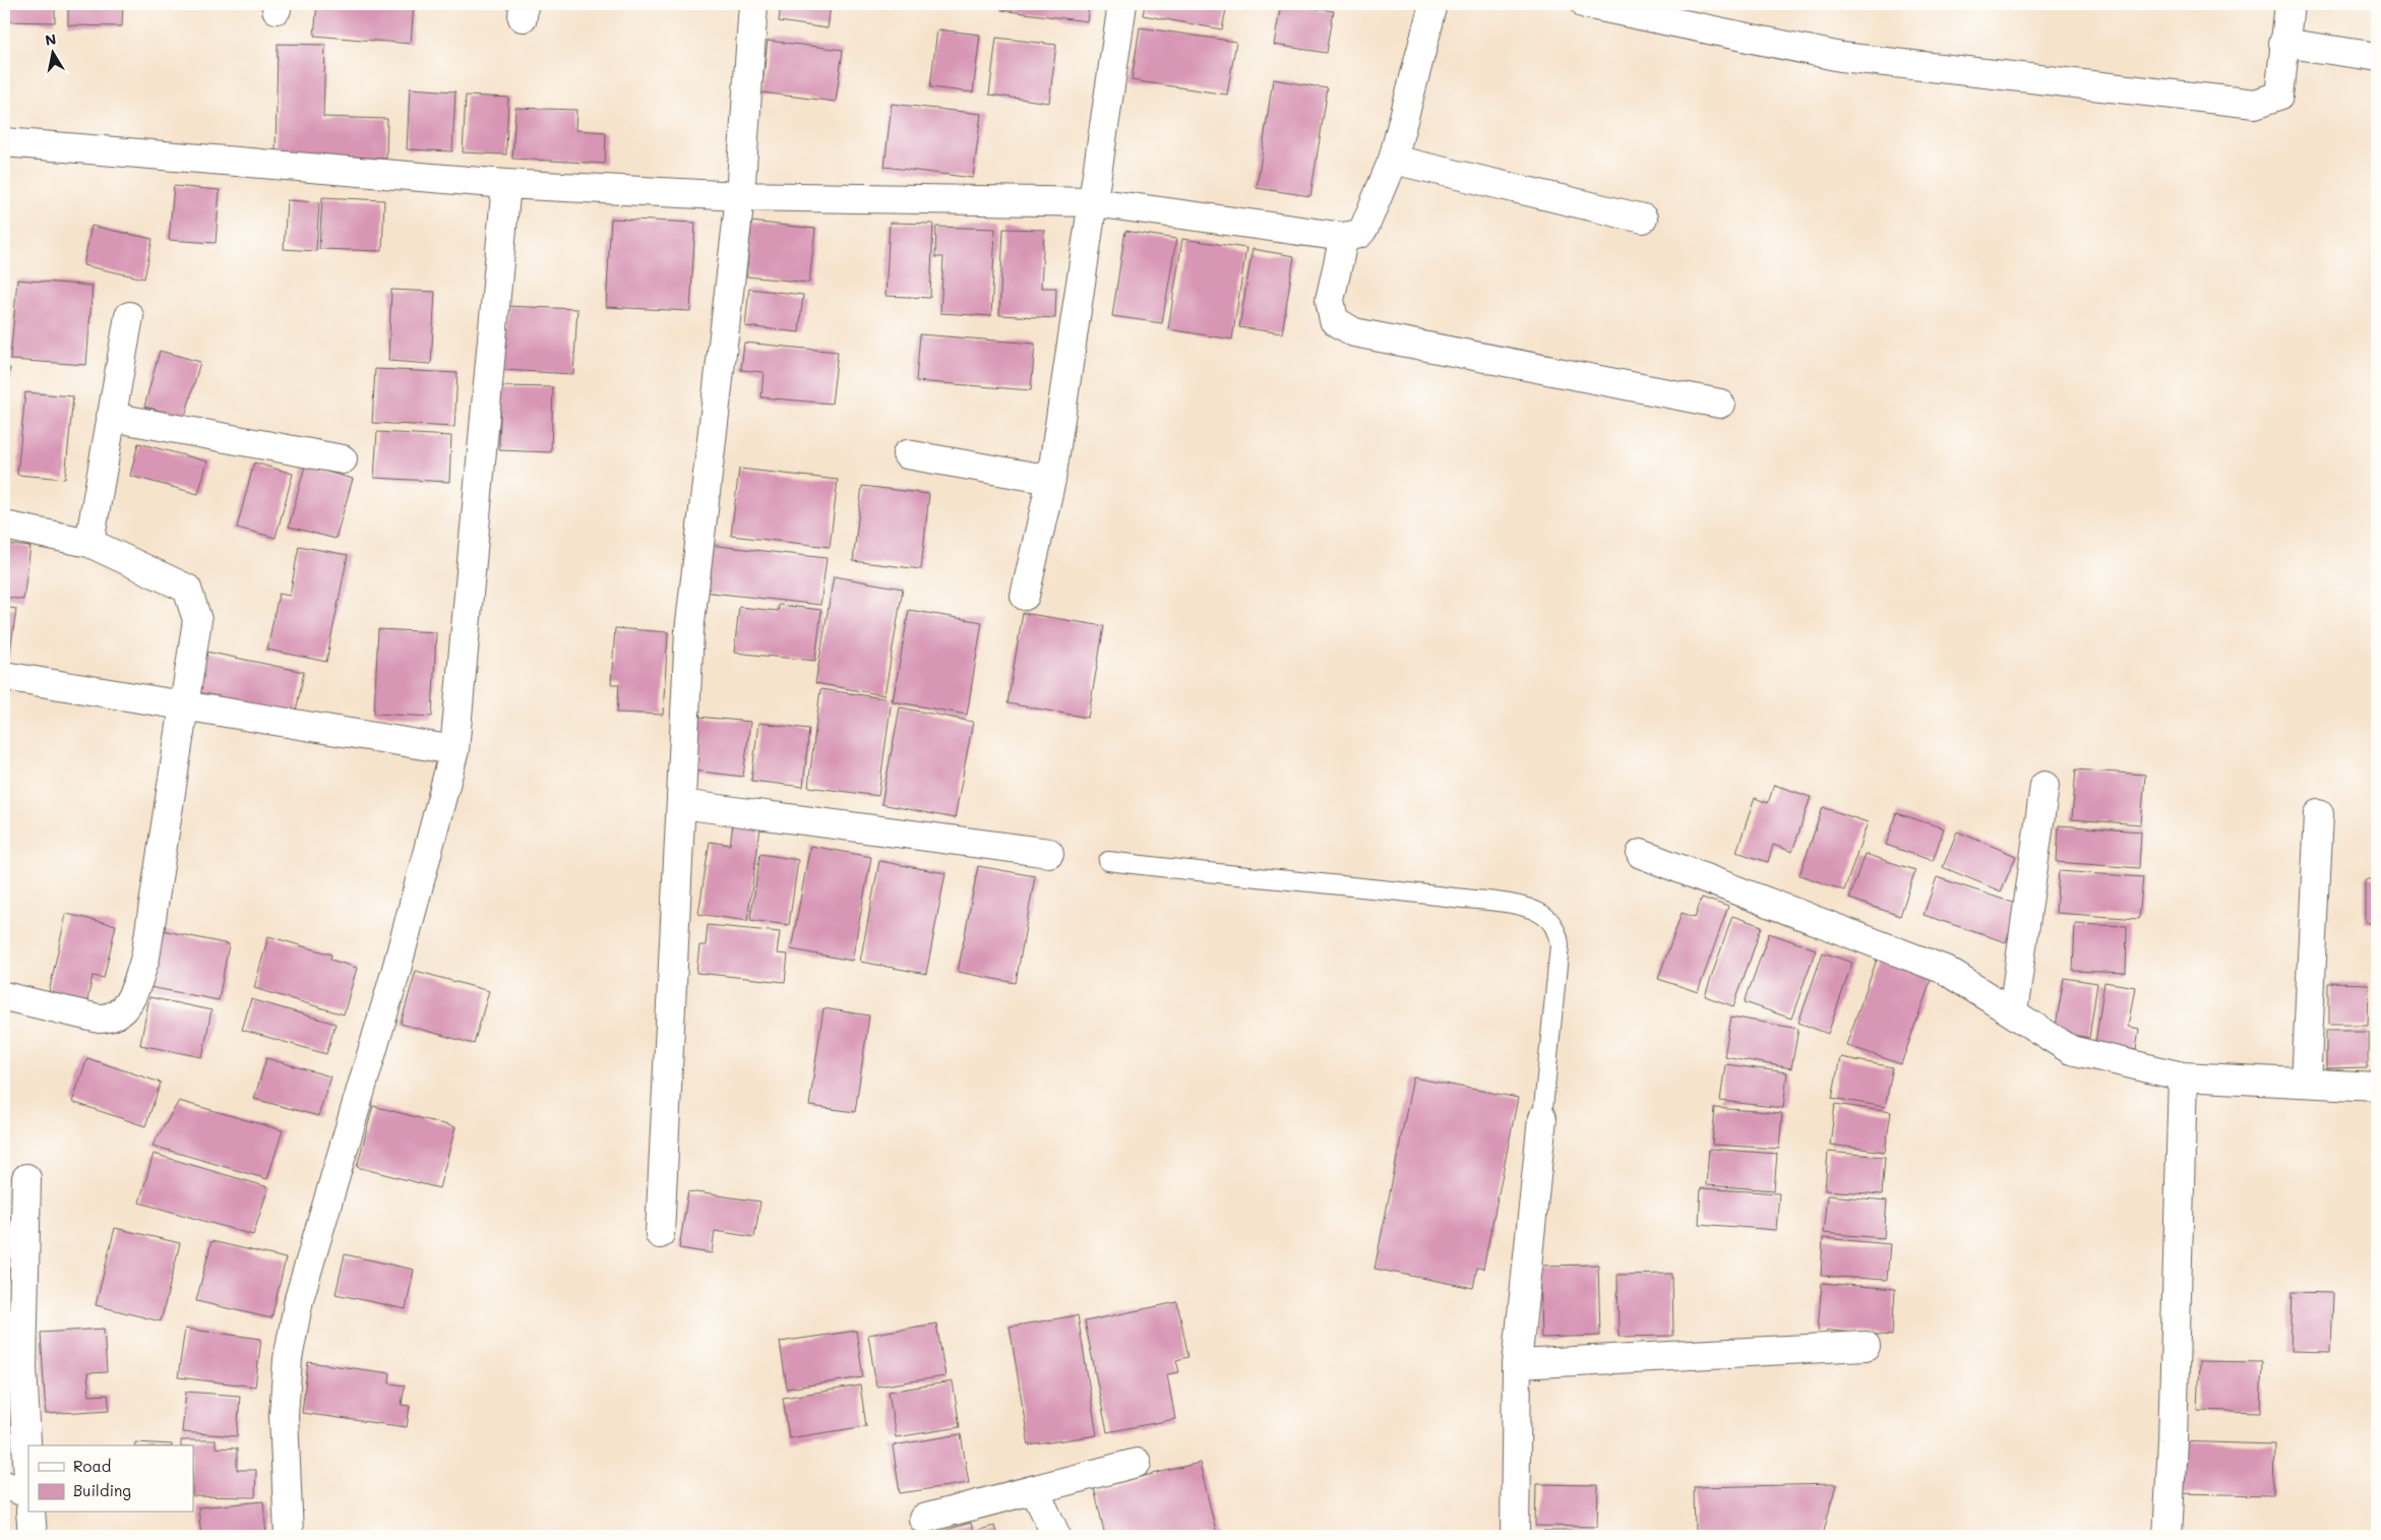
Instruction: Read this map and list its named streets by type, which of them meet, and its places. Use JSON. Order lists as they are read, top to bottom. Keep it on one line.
{"legend":["Road","Building"],"north":"top"}
